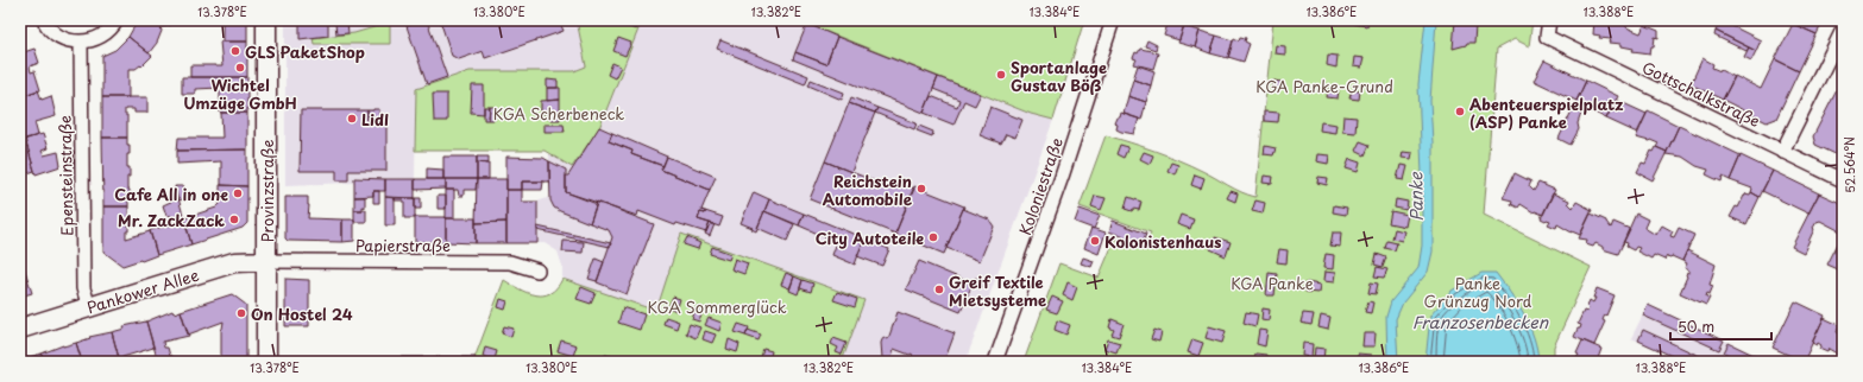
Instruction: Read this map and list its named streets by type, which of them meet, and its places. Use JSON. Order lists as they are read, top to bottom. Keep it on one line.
{"streets":{"main road":["Provinzstraße","Pankower Allee"],"street":["Gottschalkstraße","Epensteinstraße","Koloniestraße","Papierstraße"]},"crossings":[["Epensteinstraße","Pankower Allee"],["Provinzstraße","Papierstraße"],["Provinzstraße","Pankower Allee"],["Papierstraße","Pankower Allee"]],"water":["Panke","Franzosenbecken"],"parks":["KGA Panke-Grund","KGA Scherbeneck","KGA Panke","Panke Grünzug Nord","KGA Sommerglück"],"places":["GLS PaketShop","Wichtel Umzüge GmbH","Sportanlage Gustav Böß","Abenteuerspielplatz (ASP) Panke","Lidl","Reichstein Automobile","Cafe All in one","Mr. ZackZack","City Autoteile","Kolonistenhaus","Greif Textile Mietsysteme","On Hostel 24"],"scale_bar":"50 m","coordinates":["13.378°E","13.380°E","13.382°E","13.384°E","13.386°E","13.388°E","52.564°N"]}
